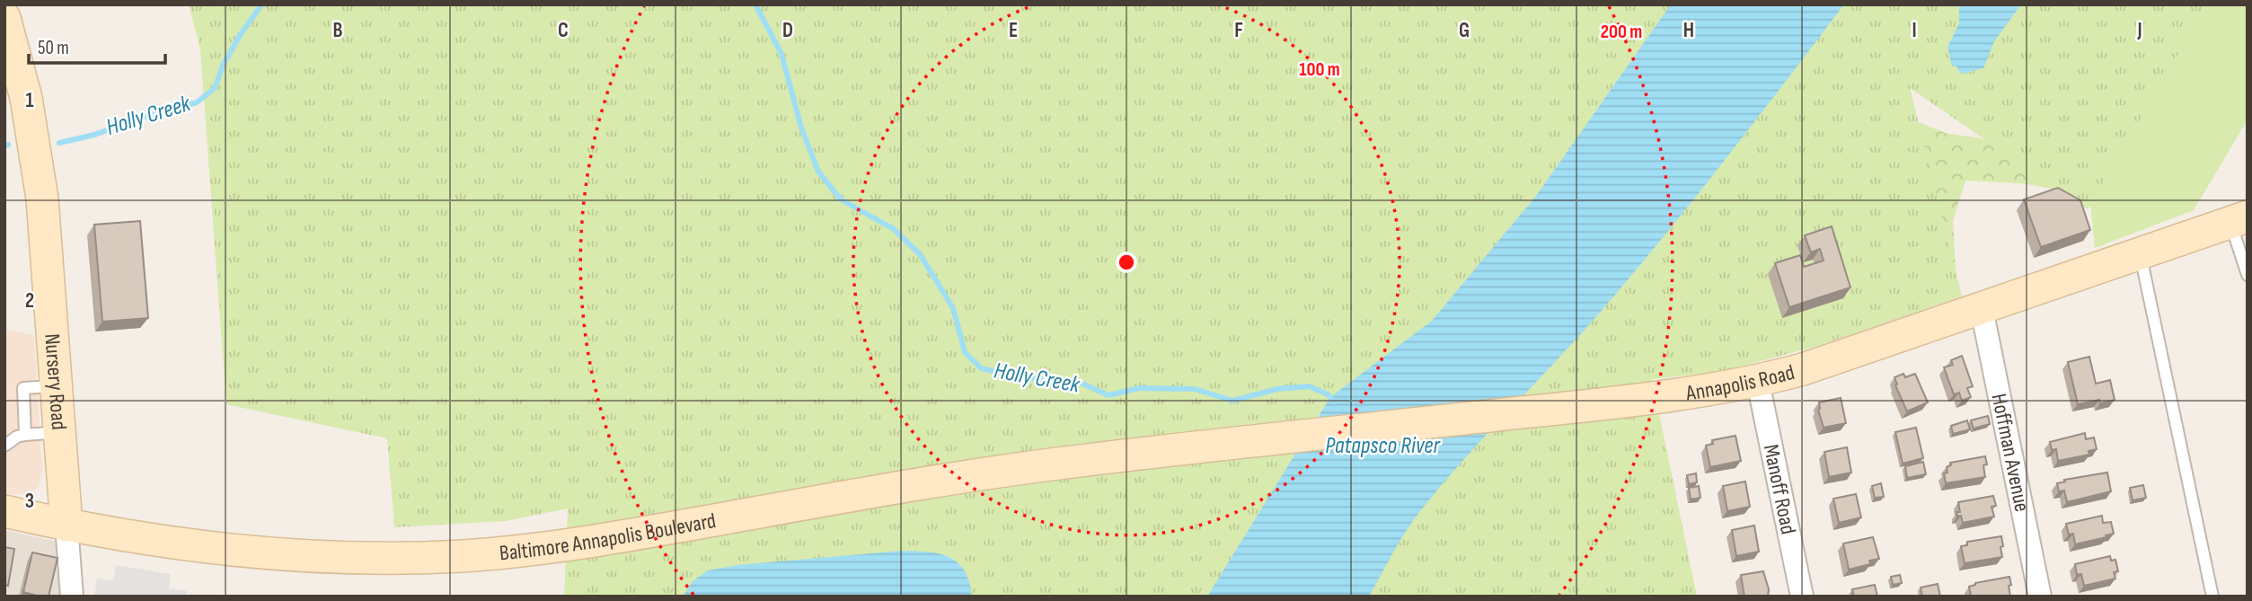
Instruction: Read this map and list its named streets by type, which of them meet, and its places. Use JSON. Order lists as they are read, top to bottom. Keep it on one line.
{"streets":{"main road":["Nursery Road","Annapolis Road","Baltimore Annapolis Boulevard"],"street":["Hoffman Avenue","Manoff Road"]},"crossings":[["Nursery Road","Baltimore Annapolis Boulevard"],["Annapolis Road","Hoffman Avenue"],["Annapolis Road","Manoff Road"],["Annapolis Road","Baltimore Annapolis Boulevard"]],"water":["Holly Creek","Patapsco River"],"scale_bar":"50 m","grid":{"columns":["B","C","D","E","F","G","H","I","J"],"rows":["1","2","3"]},"rings":["200 m","100 m"]}
